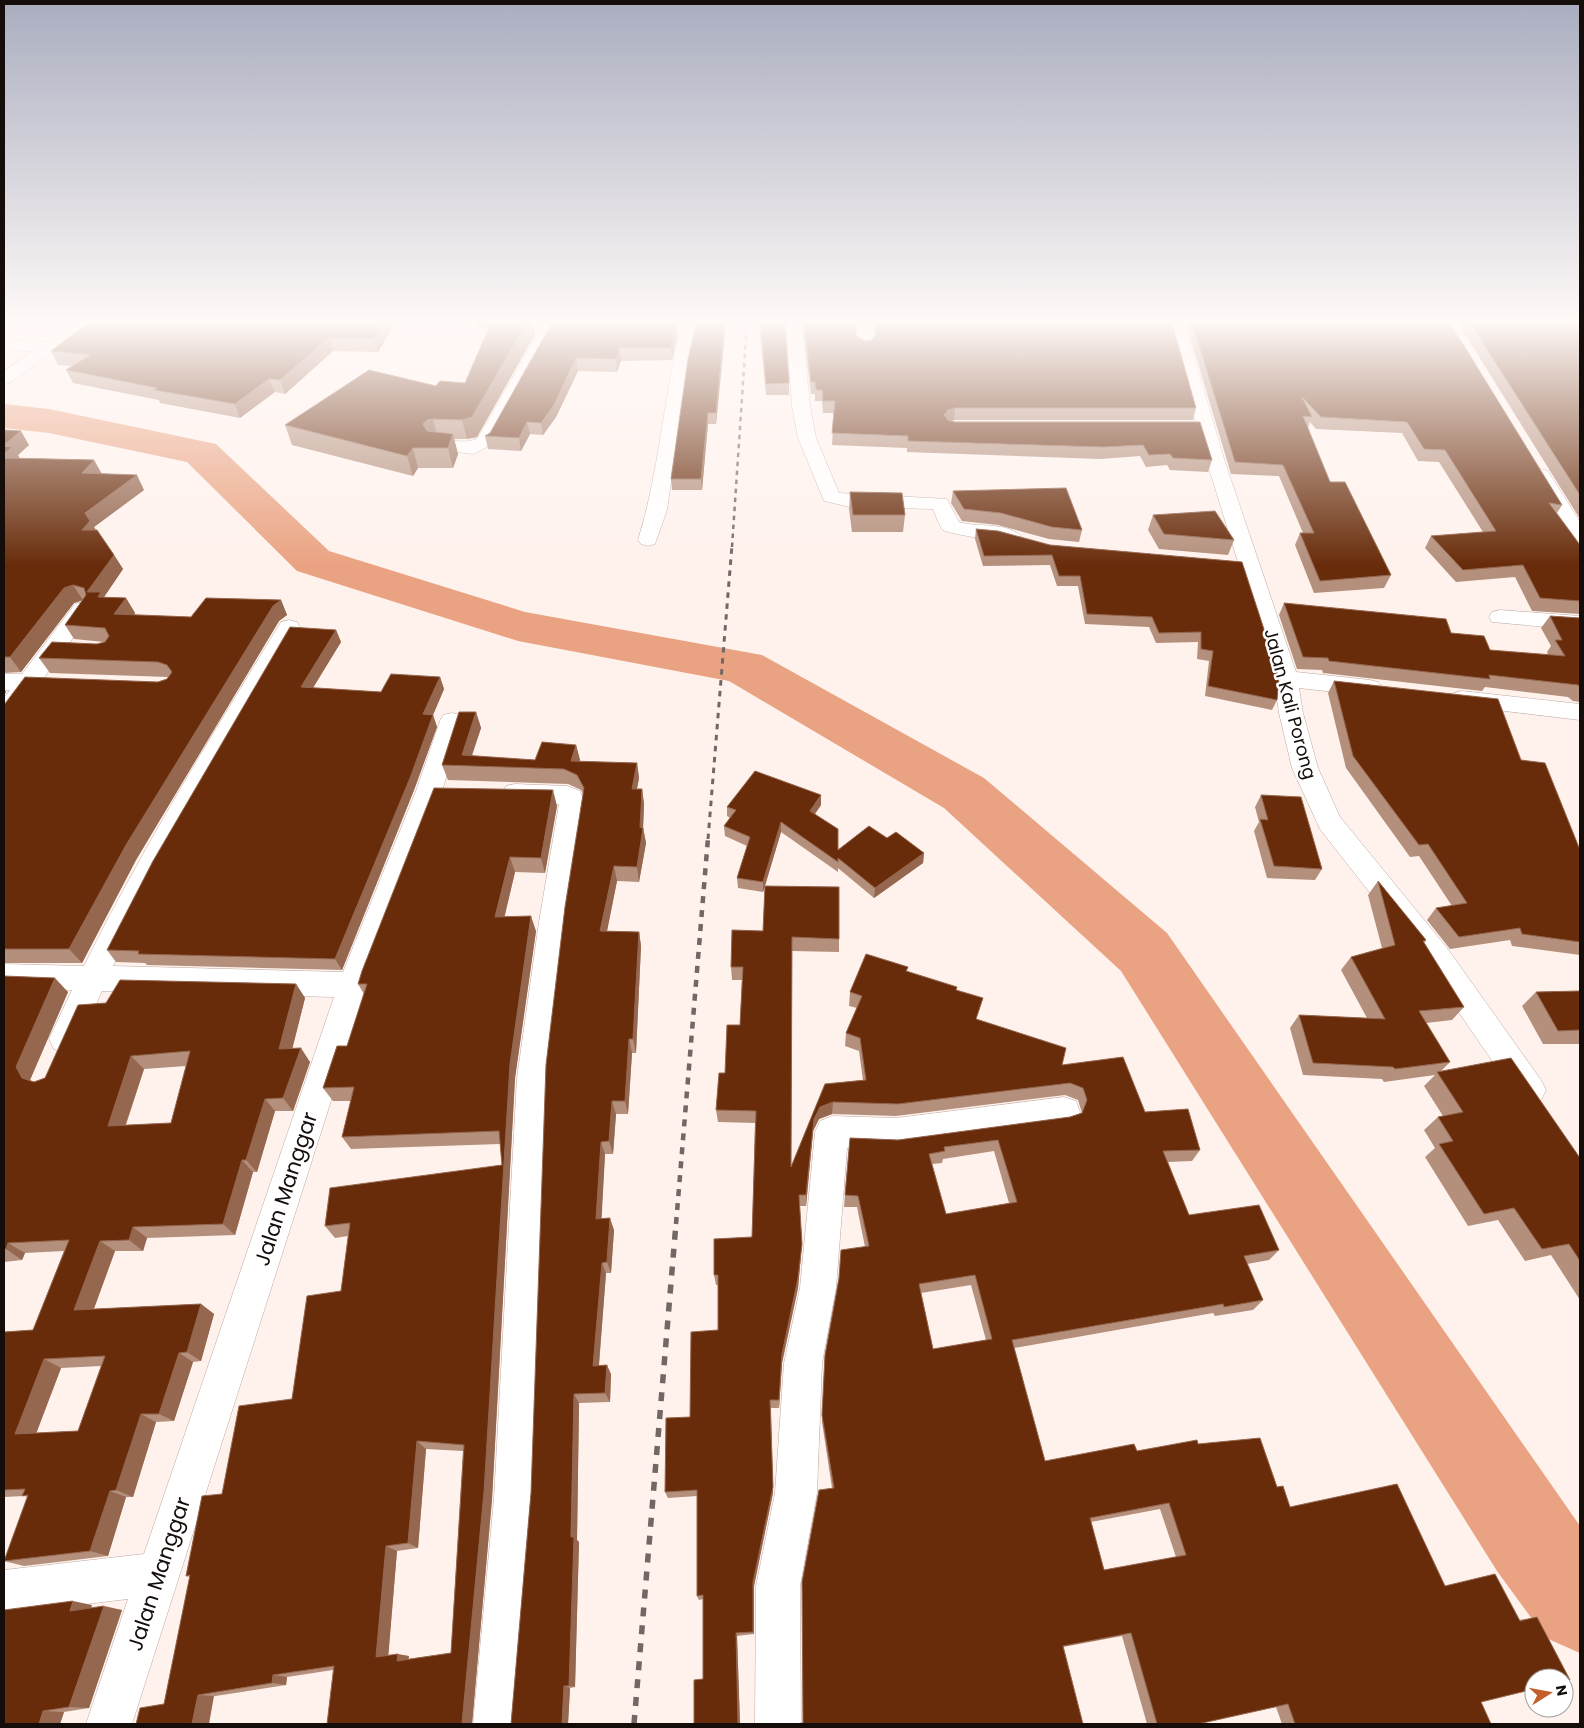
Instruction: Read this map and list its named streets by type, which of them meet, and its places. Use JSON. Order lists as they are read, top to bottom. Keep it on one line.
{"streets":{"street":["Jalan Kali Porong","Jalan Manggar"]},"north":"right"}
